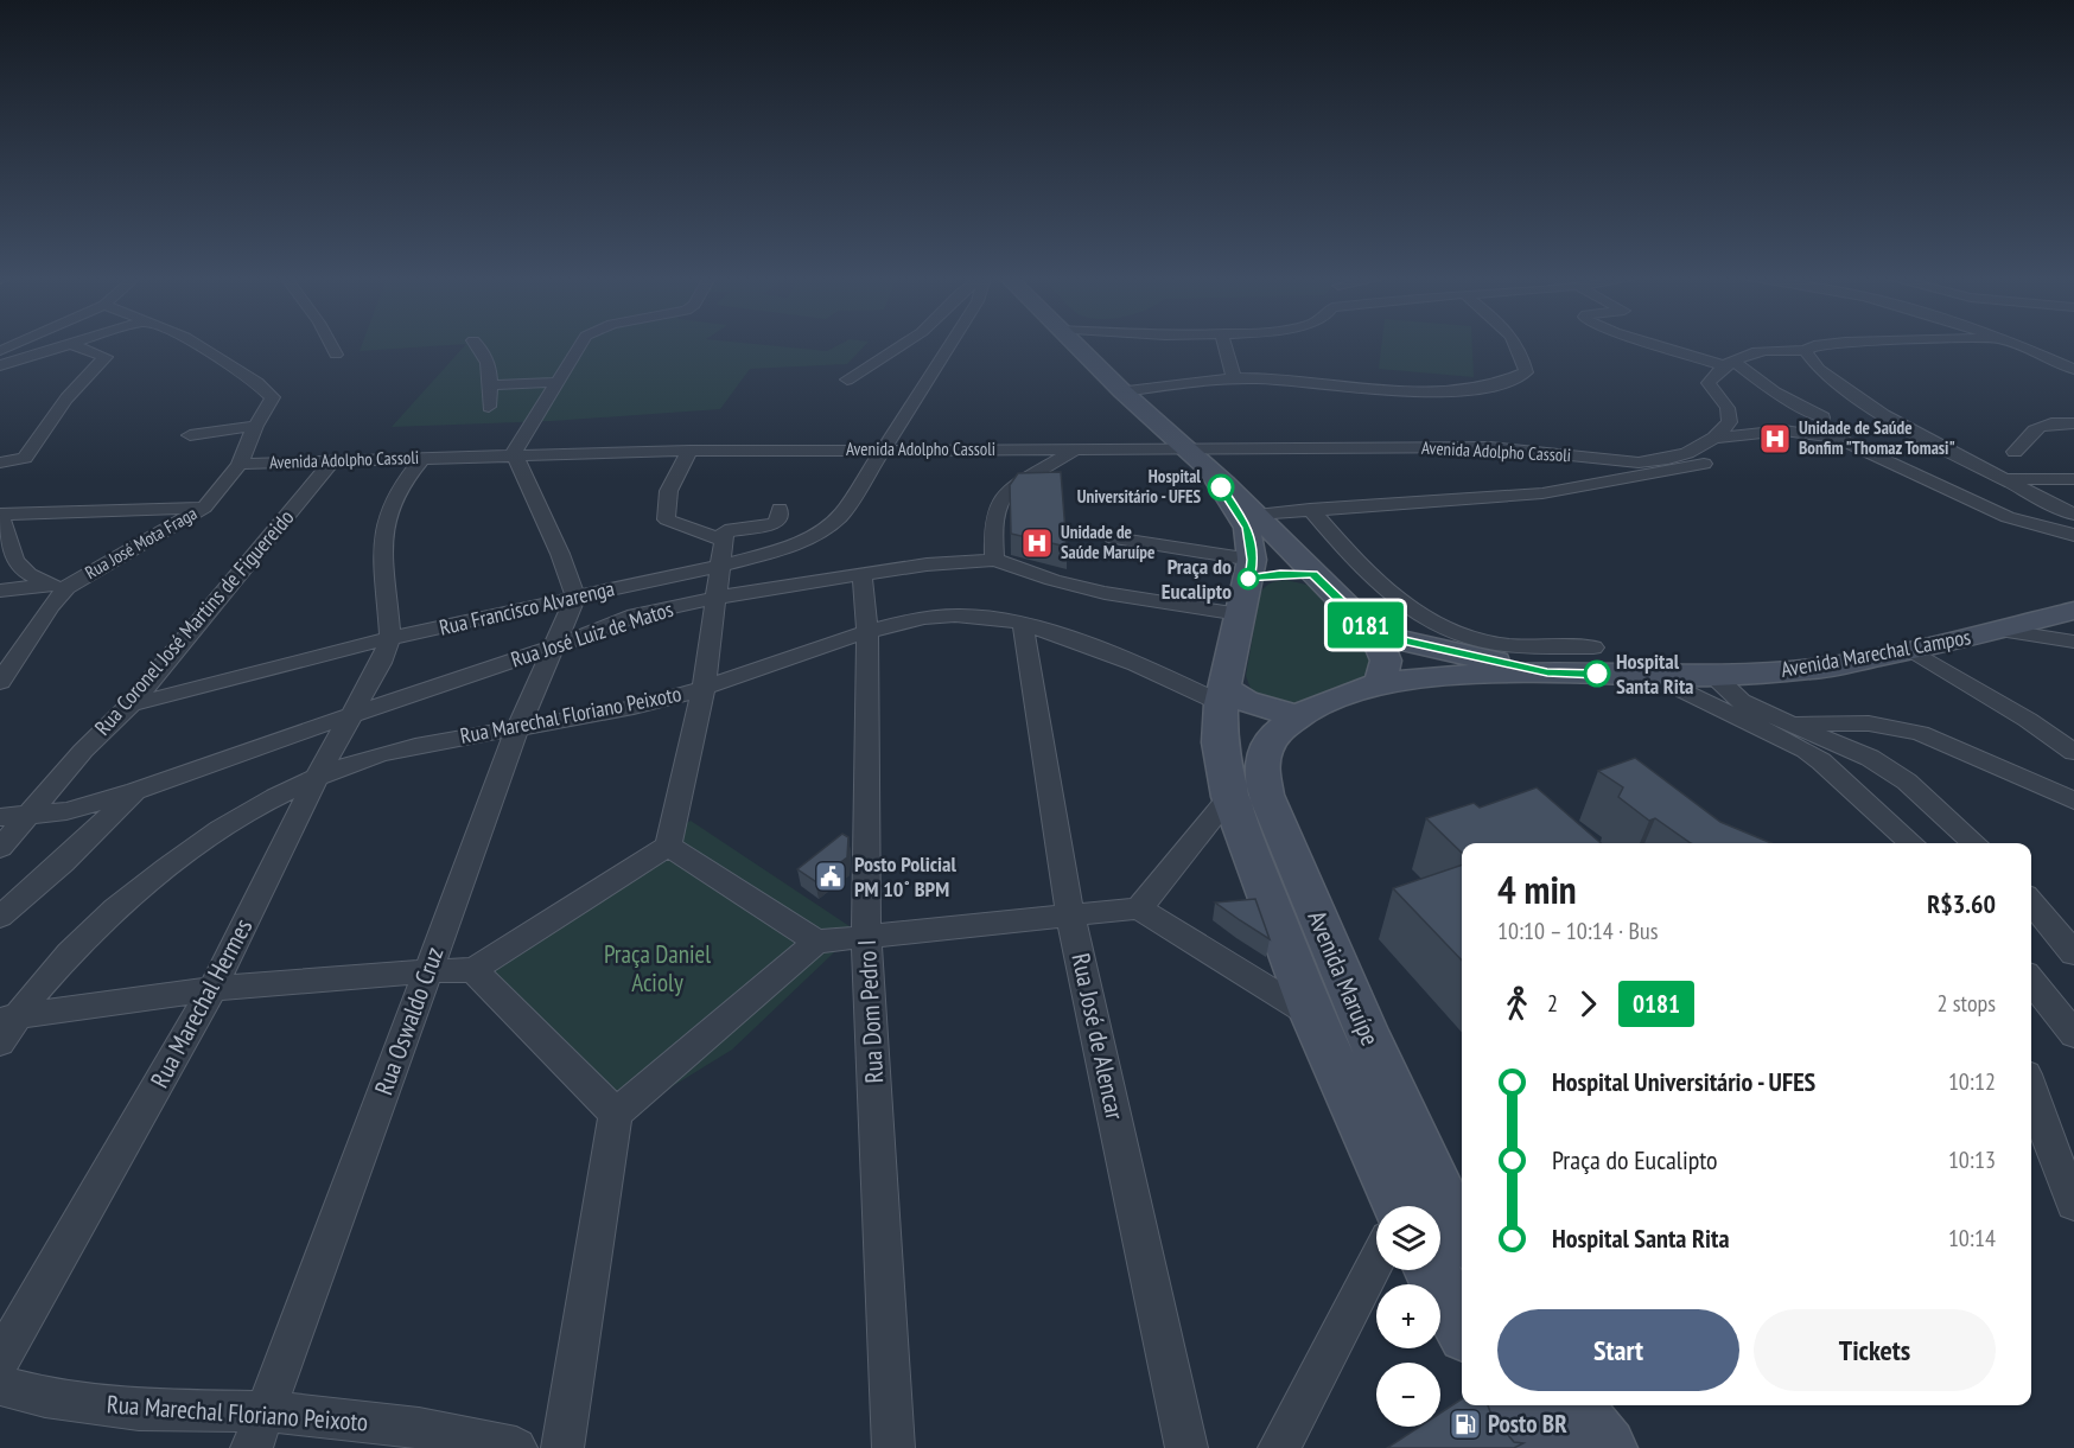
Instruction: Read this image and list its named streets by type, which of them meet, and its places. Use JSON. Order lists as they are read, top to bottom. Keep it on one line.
{"streets":{"main road":["Avenida Marechal Campos","Avenida Maruípe"],"street":["Avenida Adolpho Cassoli","Rua José Mota Fraga","Rua Francisco Alvarenga","Rua Coronel José Martins de Figuereido","Rua José Luiz de Matos","Rua Marechal Floriano Peixoto","Rua Marechal Hermes","Rua Dom Pedro I","Rua Oswaldo Cruz","Rua José de Alencar"]},"crossings":[["Avenida Adolpho Cassoli","Rua José Mota Fraga"],["Avenida Adolpho Cassoli","Rua Francisco Alvarenga"],["Avenida Adolpho Cassoli","Rua Coronel José Martins de Figuereido"],["Rua Francisco Alvarenga","Rua Coronel José Martins de Figuereido"],["Rua Francisco Alvarenga","Rua Marechal Hermes"],["Rua Francisco Alvarenga","Rua Oswaldo Cruz"],["Rua Coronel José Martins de Figuereido","Rua José Luiz de Matos"],["Rua José Luiz de Matos","Avenida Marechal Campos"],["Rua José Luiz de Matos","Rua Marechal Floriano Peixoto"],["Rua José Luiz de Matos","Avenida Maruípe"],["Rua José Luiz de Matos","Rua Marechal Hermes"],["Rua José Luiz de Matos","Rua Dom Pedro I"],["Rua José Luiz de Matos","Rua Oswaldo Cruz"],["Avenida Marechal Campos","Rua Marechal Floriano Peixoto"],["Avenida Marechal Campos","Avenida Maruípe"],["Rua Marechal Floriano Peixoto","Avenida Maruípe"],["Rua Marechal Floriano Peixoto","Rua Marechal Hermes"],["Rua Marechal Floriano Peixoto","Rua Dom Pedro I"],["Rua Marechal Floriano Peixoto","Rua Oswaldo Cruz"],["Rua Marechal Floriano Peixoto","Rua José de Alencar"]],"parks":["Praça Daniel Acioly"],"places":{"hospital":["Unidade de Saúde Bonfim \"Thomaz Tomasi\"","Unidade de Saúde Maruípe"],"other":["Hospital Universitário - UFES","Praça do Eucalipto","Hospital Santa Rita"],"public building":["Posto Policial PM 10˚ BPM"],"fuel station":["Posto BR"]},"lines":["bus line 0181"],"page":{"on_map":"0181","heading":["4 min","10:10 – 10:14 · Bus","R$3.60"],"legs":["2","0181","2 stops"],"list":[{"name":"Hospital Universitário - UFES","value":"10:12"},{"name":"Praça do Eucalipto","value":"10:13"},{"name":"Hospital Santa Rita","value":"10:14"}],"map_buttons":["+","−"],"buttons":["Start","Tickets"]}}
